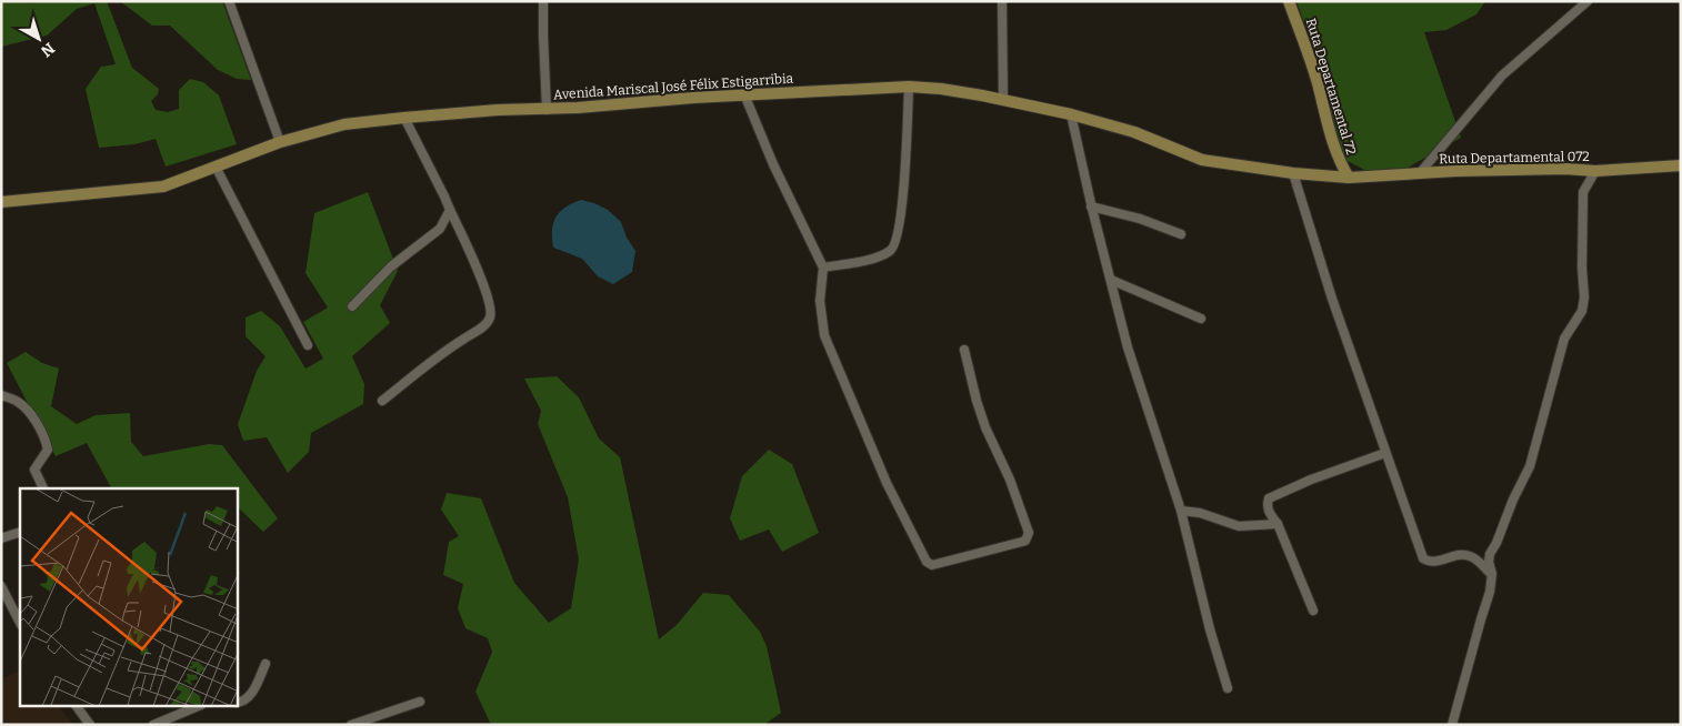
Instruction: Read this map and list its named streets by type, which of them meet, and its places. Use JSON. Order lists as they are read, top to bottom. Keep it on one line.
{"streets":{"main road":["Avenida Mariscal José Félix Estigarribia","Ruta Departamental 72","Ruta Departamental 072"]},"crossings":[["Avenida Mariscal José Félix Estigarribia","Ruta Departamental 72"],["Avenida Mariscal José Félix Estigarribia","Ruta Departamental 072"],["Ruta Departamental 72","Ruta Departamental 072"]],"north":"bottom right"}
